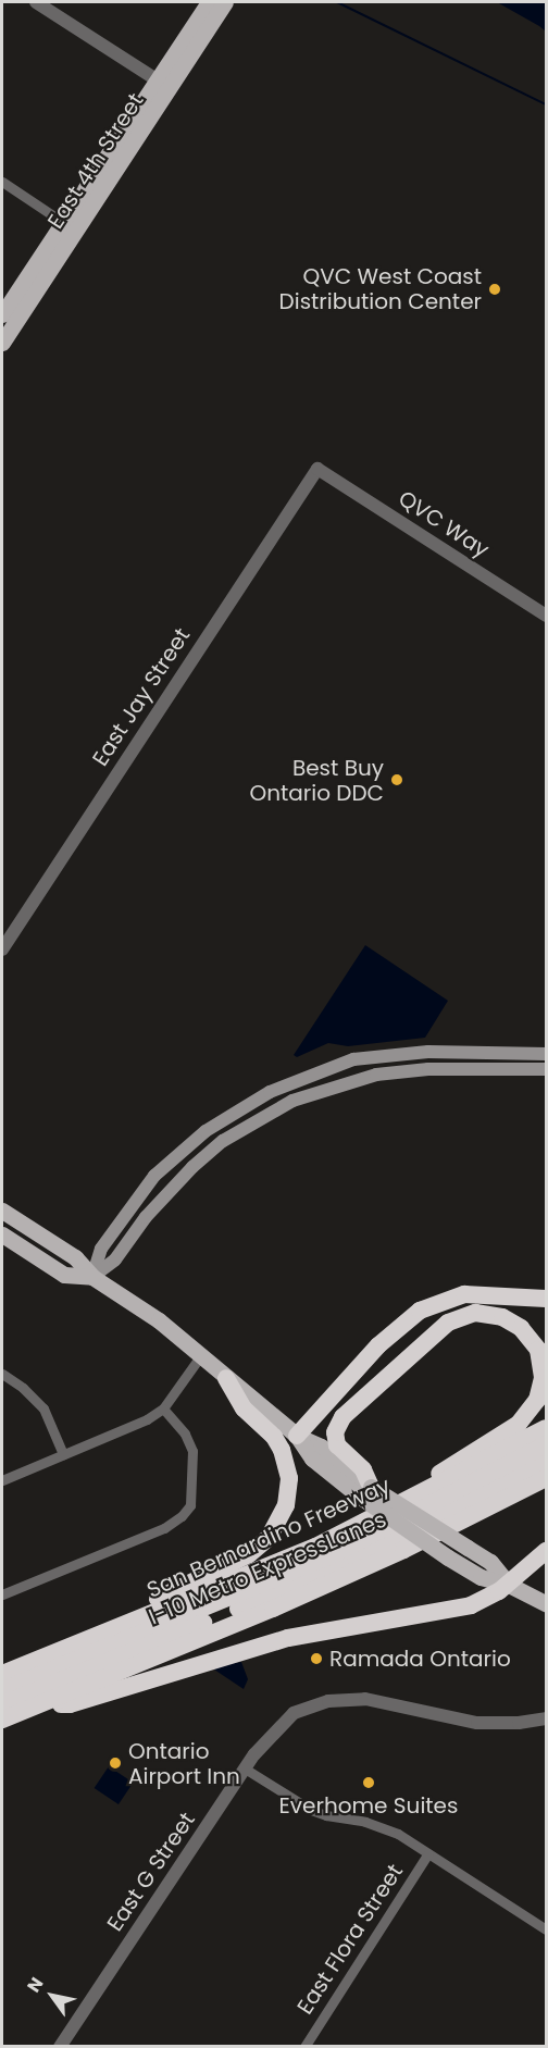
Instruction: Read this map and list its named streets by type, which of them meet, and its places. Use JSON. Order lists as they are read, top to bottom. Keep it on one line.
{"streets":{"highway":["San Bernardino Freeway","I-10 Metro ExpressLanes"],"main road":["East 4th Street"],"street":["QVC Way","East Jay Street","East G Street","East Flora Street"]},"crossings":[["QVC Way","East Jay Street"]],"places":["QVC West Coast Distribution Center","Best Buy Ontario DDC","Ramada Ontario","Ontario Airport Inn","Everhome Suites"],"north":"top left"}
